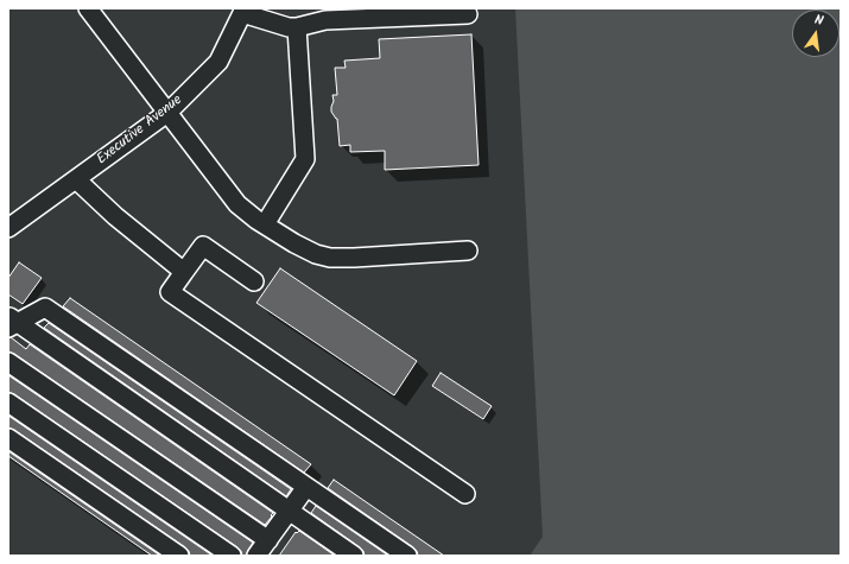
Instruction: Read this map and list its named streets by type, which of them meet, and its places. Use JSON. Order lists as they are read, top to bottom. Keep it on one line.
{"streets":{"street":["Executive Avenue"]},"north":"top"}
